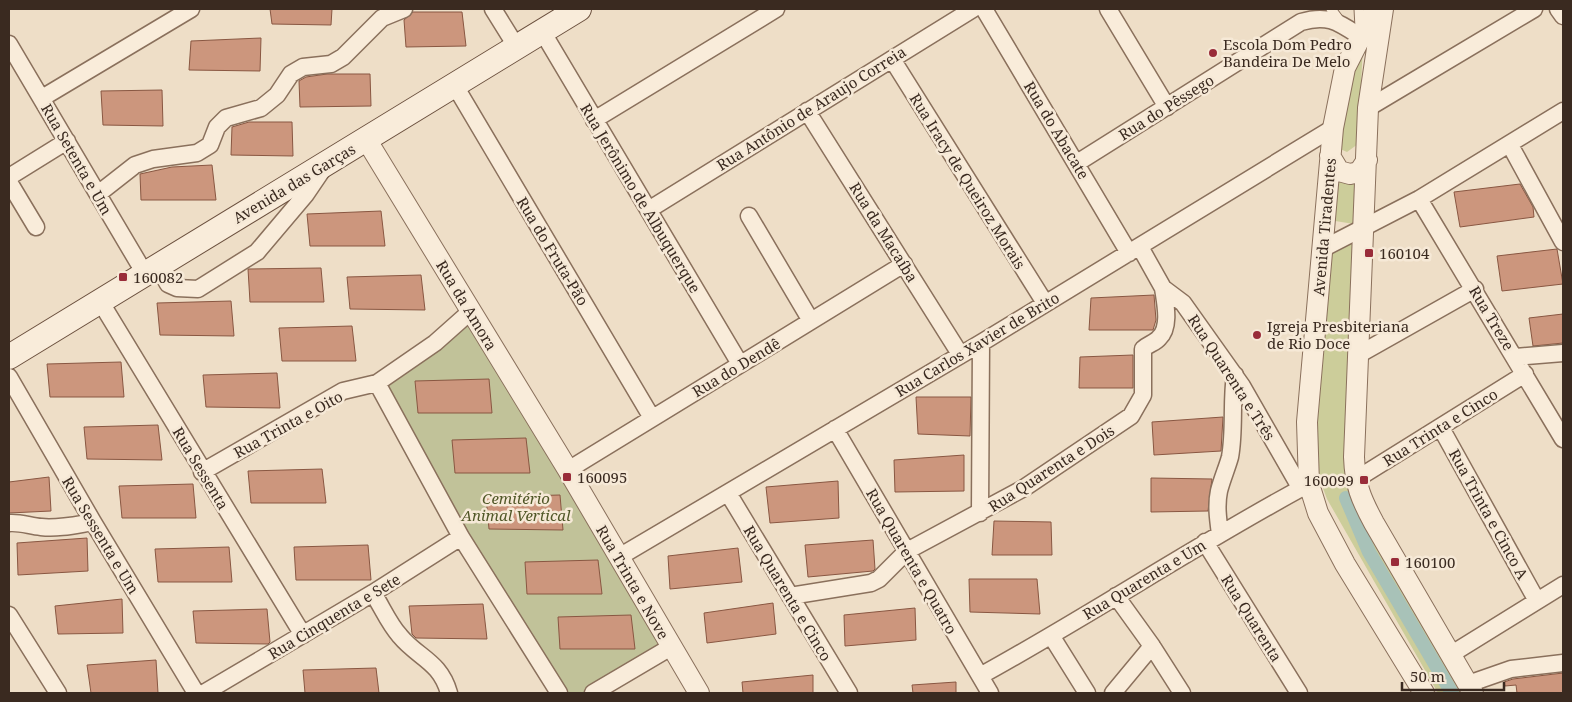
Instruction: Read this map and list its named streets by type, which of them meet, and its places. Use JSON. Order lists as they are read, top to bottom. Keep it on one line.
{"streets":{"main road":["Avenida das Garças"],"street":["Rua do Pêssego","Rua Antônio de Araujo Correia","Rua do Abacate","Rua Setenta e Um","Rua Iracy de Queiroz Morais","Rua Jerônimo de Albuquerque","Avenida Tiradentes","Rua da Macaíba","Rua do Fruta-Pão","Rua da Amora","Rua Treze","Rua Carlos Xavier de Brito","Rua do Dendê","Rua Quarenta e Três","Rua Trinta e Oito","Rua Trinta e Cinco","Rua Sessenta","Rua Quarenta e Dois","Rua Trinta e Cinco A","Rua Sessenta e Um","Rua Quarenta e Quatro","Rua Quarenta e Um","Rua Trinta e Nove","Rua Quarenta e Cinco","Rua Cinquenta e Sete","Rua Quarenta"]},"crossings":[["Rua do Pêssego","Rua do Abacate"],["Rua do Pêssego","Avenida Tiradentes"],["Rua Antônio de Araujo Correia","Rua Iracy de Queiroz Morais"],["Rua Antônio de Araujo Correia","Rua Jerônimo de Albuquerque"],["Rua Antônio de Araujo Correia","Rua da Macaíba"],["Rua do Abacate","Rua Carlos Xavier de Brito"],["Rua do Abacate","Rua Quarenta e Três"],["Rua Setenta e Um","Avenida das Garças"],["Rua Iracy de Queiroz Morais","Rua Carlos Xavier de Brito"],["Avenida das Garças","Rua Jerônimo de Albuquerque"],["Avenida das Garças","Rua do Fruta-Pão"],["Avenida das Garças","Rua da Amora"],["Avenida das Garças","Rua Sessenta"],["Rua Jerônimo de Albuquerque","Rua do Dendê"],["Avenida Tiradentes","Rua Carlos Xavier de Brito"],["Avenida Tiradentes","Rua Quarenta e Três"],["Avenida Tiradentes","Rua Quarenta e Um"],["Rua da Macaíba","Rua Carlos Xavier de Brito"],["Rua da Macaíba","Rua do Dendê"],["Rua do Fruta-Pão","Rua do Dendê"],["Rua da Amora","Rua do Dendê"],["Rua da Amora","Rua Trinta e Oito"],["Rua da Amora","Rua Trinta e Nove"],["Rua Treze","Rua Trinta e Cinco"],["Rua Carlos Xavier de Brito","Rua Quarenta e Três"],["Rua Carlos Xavier de Brito","Rua Quarenta e Quatro"],["Rua Carlos Xavier de Brito","Rua Trinta e Nove"],["Rua Carlos Xavier de Brito","Rua Quarenta e Cinco"],["Rua do Dendê","Rua Trinta e Nove"],["Rua Quarenta e Três","Rua Quarenta e Dois"],["Rua Quarenta e Três","Rua Quarenta e Um"],["Rua Trinta e Oito","Rua Sessenta"],["Rua Trinta e Cinco","Rua Trinta e Cinco A"],["Rua Sessenta","Rua Cinquenta e Sete"],["Rua Quarenta e Dois","Rua Quarenta e Quatro"],["Rua Quarenta e Dois","Rua Quarenta e Cinco"],["Rua Quarenta e Quatro","Rua Quarenta e Um"],["Rua Quarenta e Um","Rua Quarenta"]],"parks":["Cemitério Animal Vertical"],"places":{"other":["Escola Dom Pedro Bandeira De Melo","Igreja Presbiteriana de Rio Doce"],"transit":["160104","160082","160095","160099","160100"]},"scale_bar":"50 m"}
